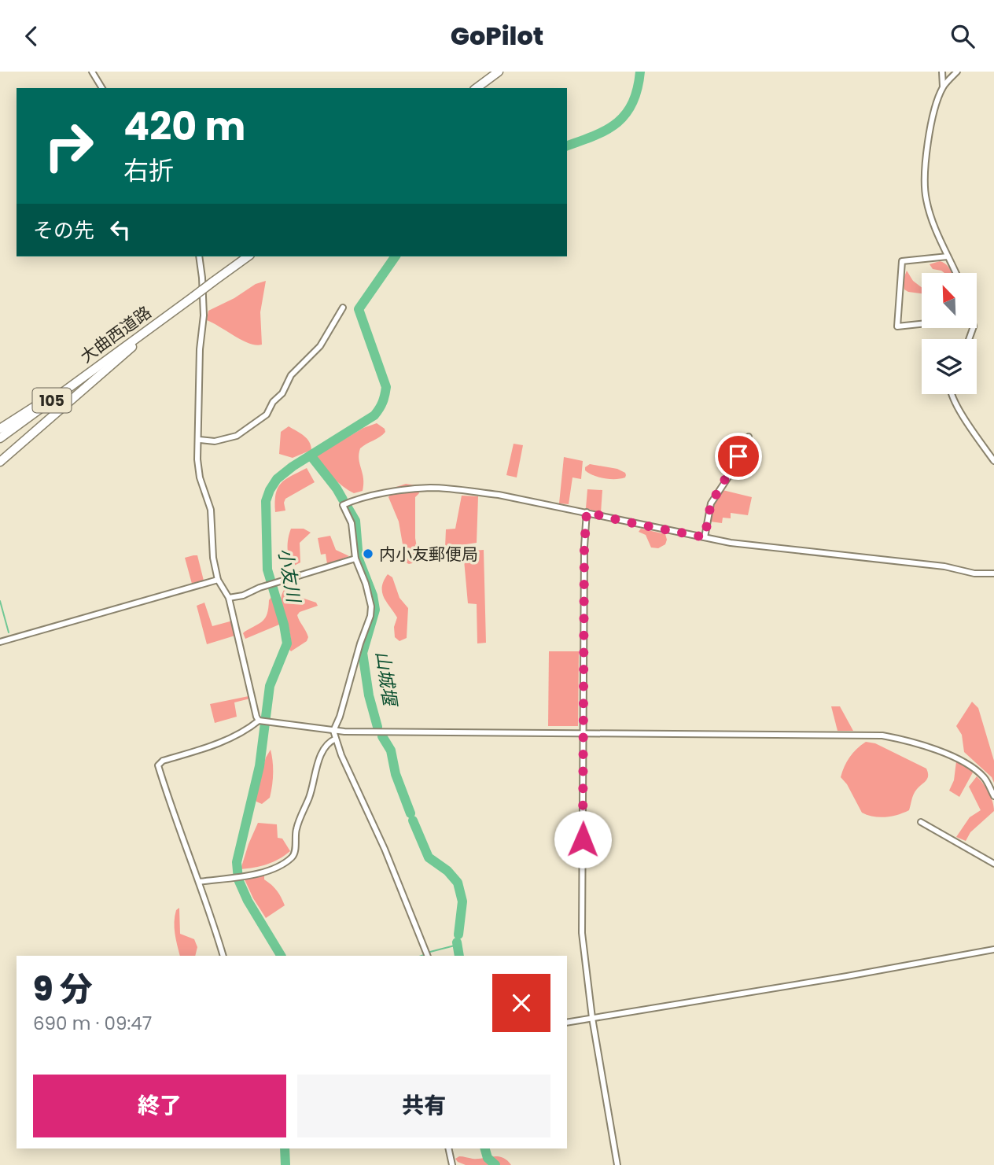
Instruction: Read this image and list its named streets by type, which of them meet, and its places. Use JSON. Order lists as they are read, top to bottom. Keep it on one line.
{"streets":{"highway":["大曲西道路","105"]},"water":["小友川","山城堰"],"places":["内小友郵便局"],"north":"top left","page":{"header":"GoPilot","turn":["420 m","右折"],"then":"その先","heading":["9 分","690 m · 09:47"],"buttons":["終了","共有"]}}
